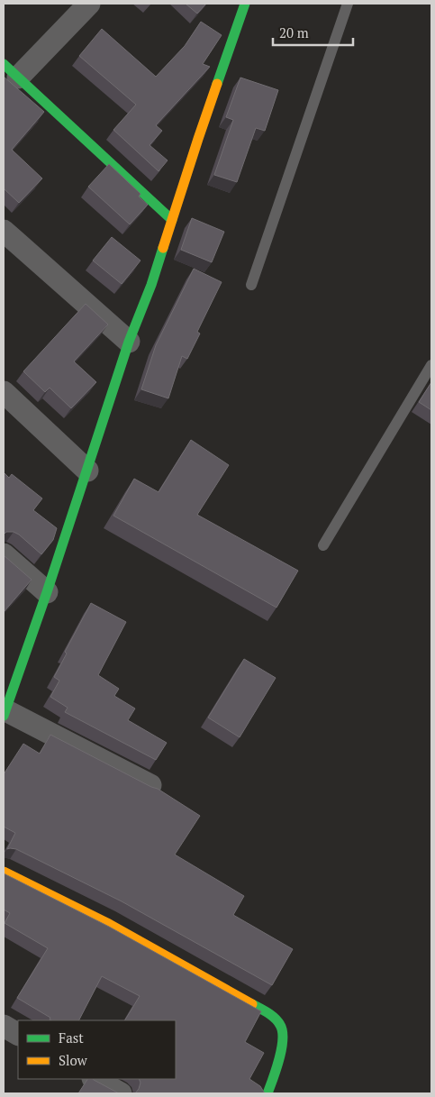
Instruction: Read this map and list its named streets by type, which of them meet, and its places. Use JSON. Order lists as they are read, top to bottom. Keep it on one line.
{"legend":["Fast","Slow"],"scale_bar":"20 m"}
